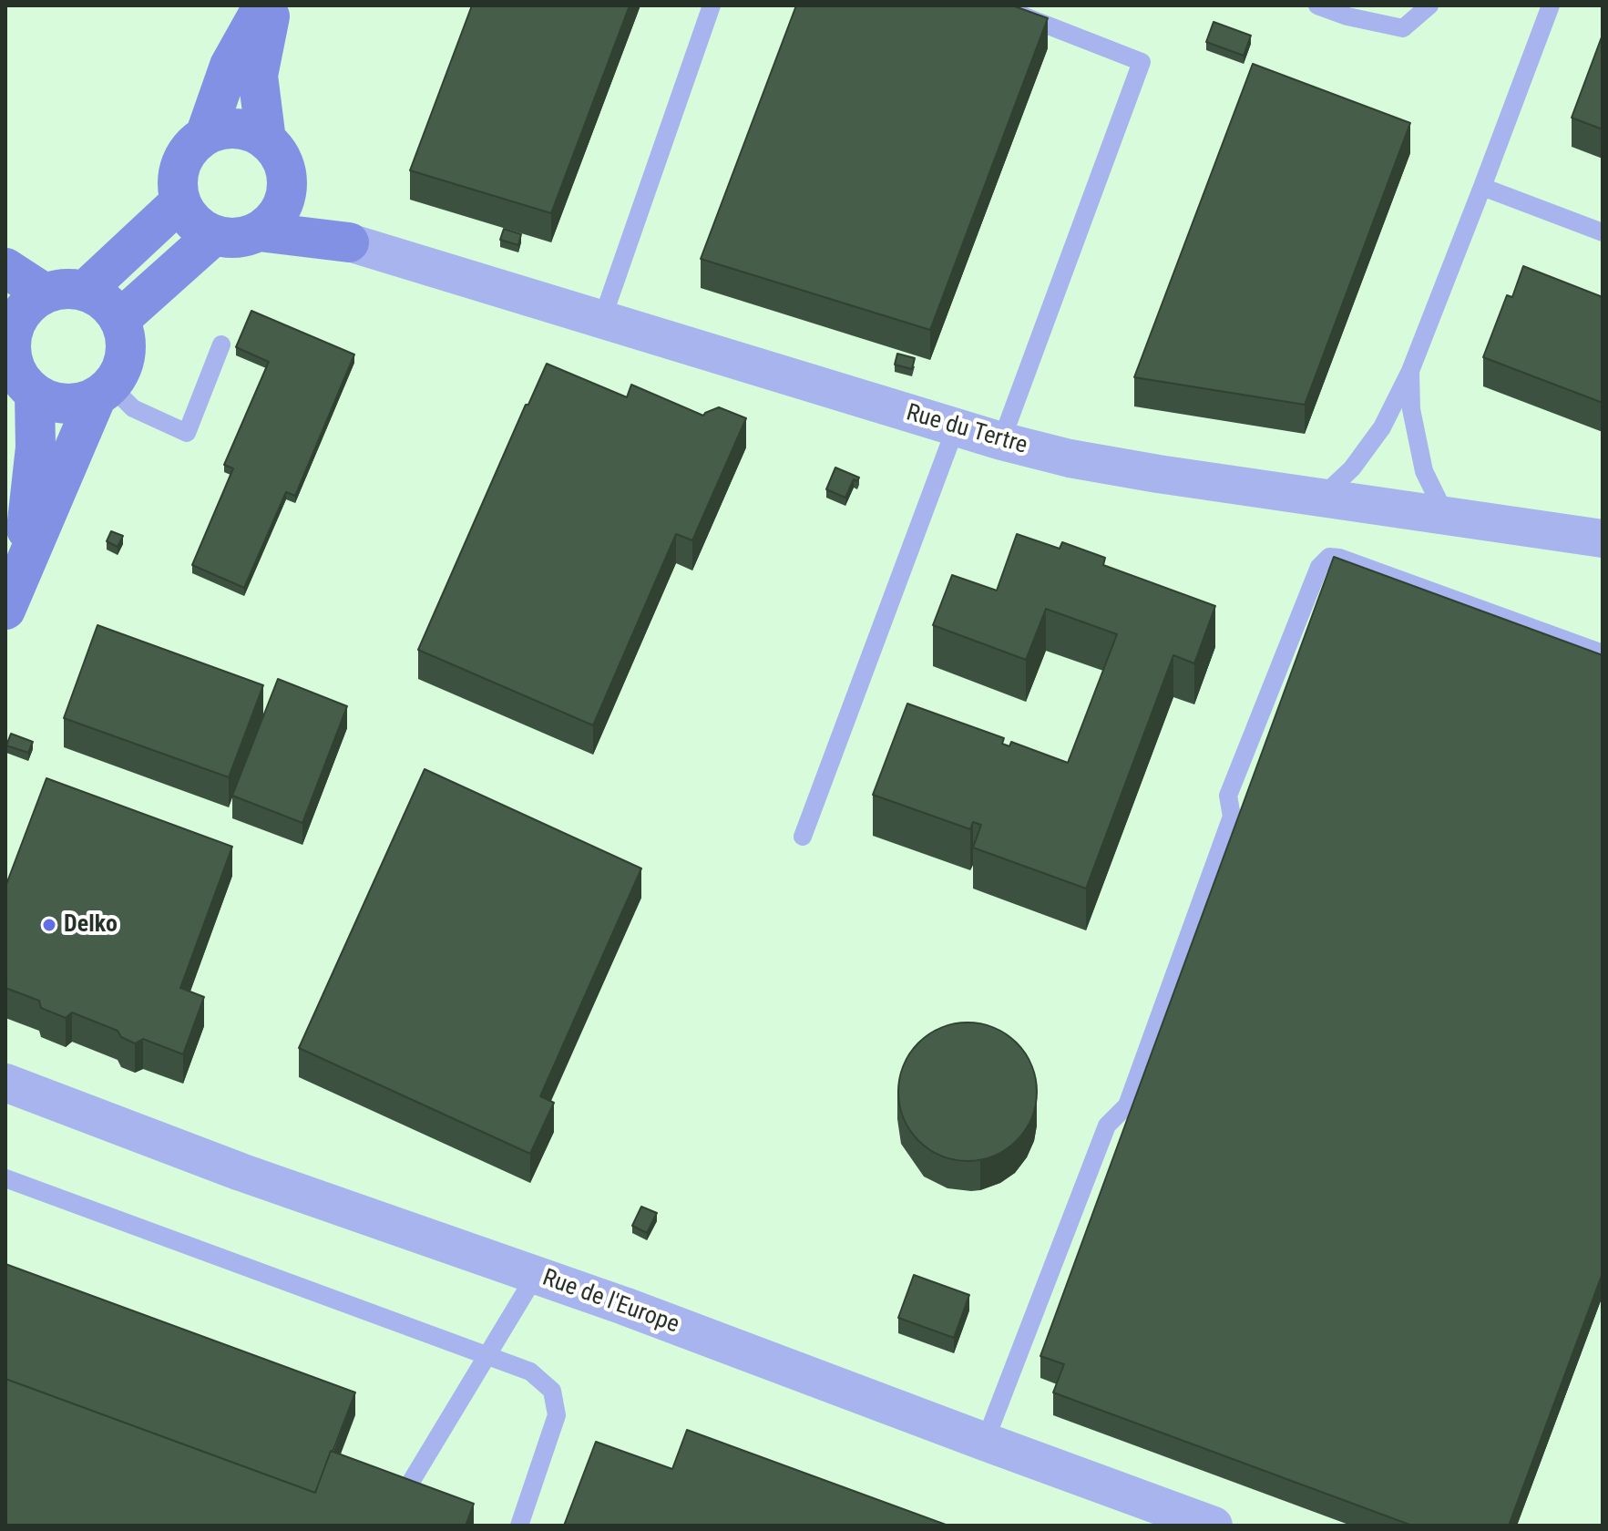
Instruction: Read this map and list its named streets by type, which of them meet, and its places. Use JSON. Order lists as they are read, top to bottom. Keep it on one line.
{"streets":{"street":["Rue du Tertre","Rue de l'Europe"]},"places":["Delko"]}
